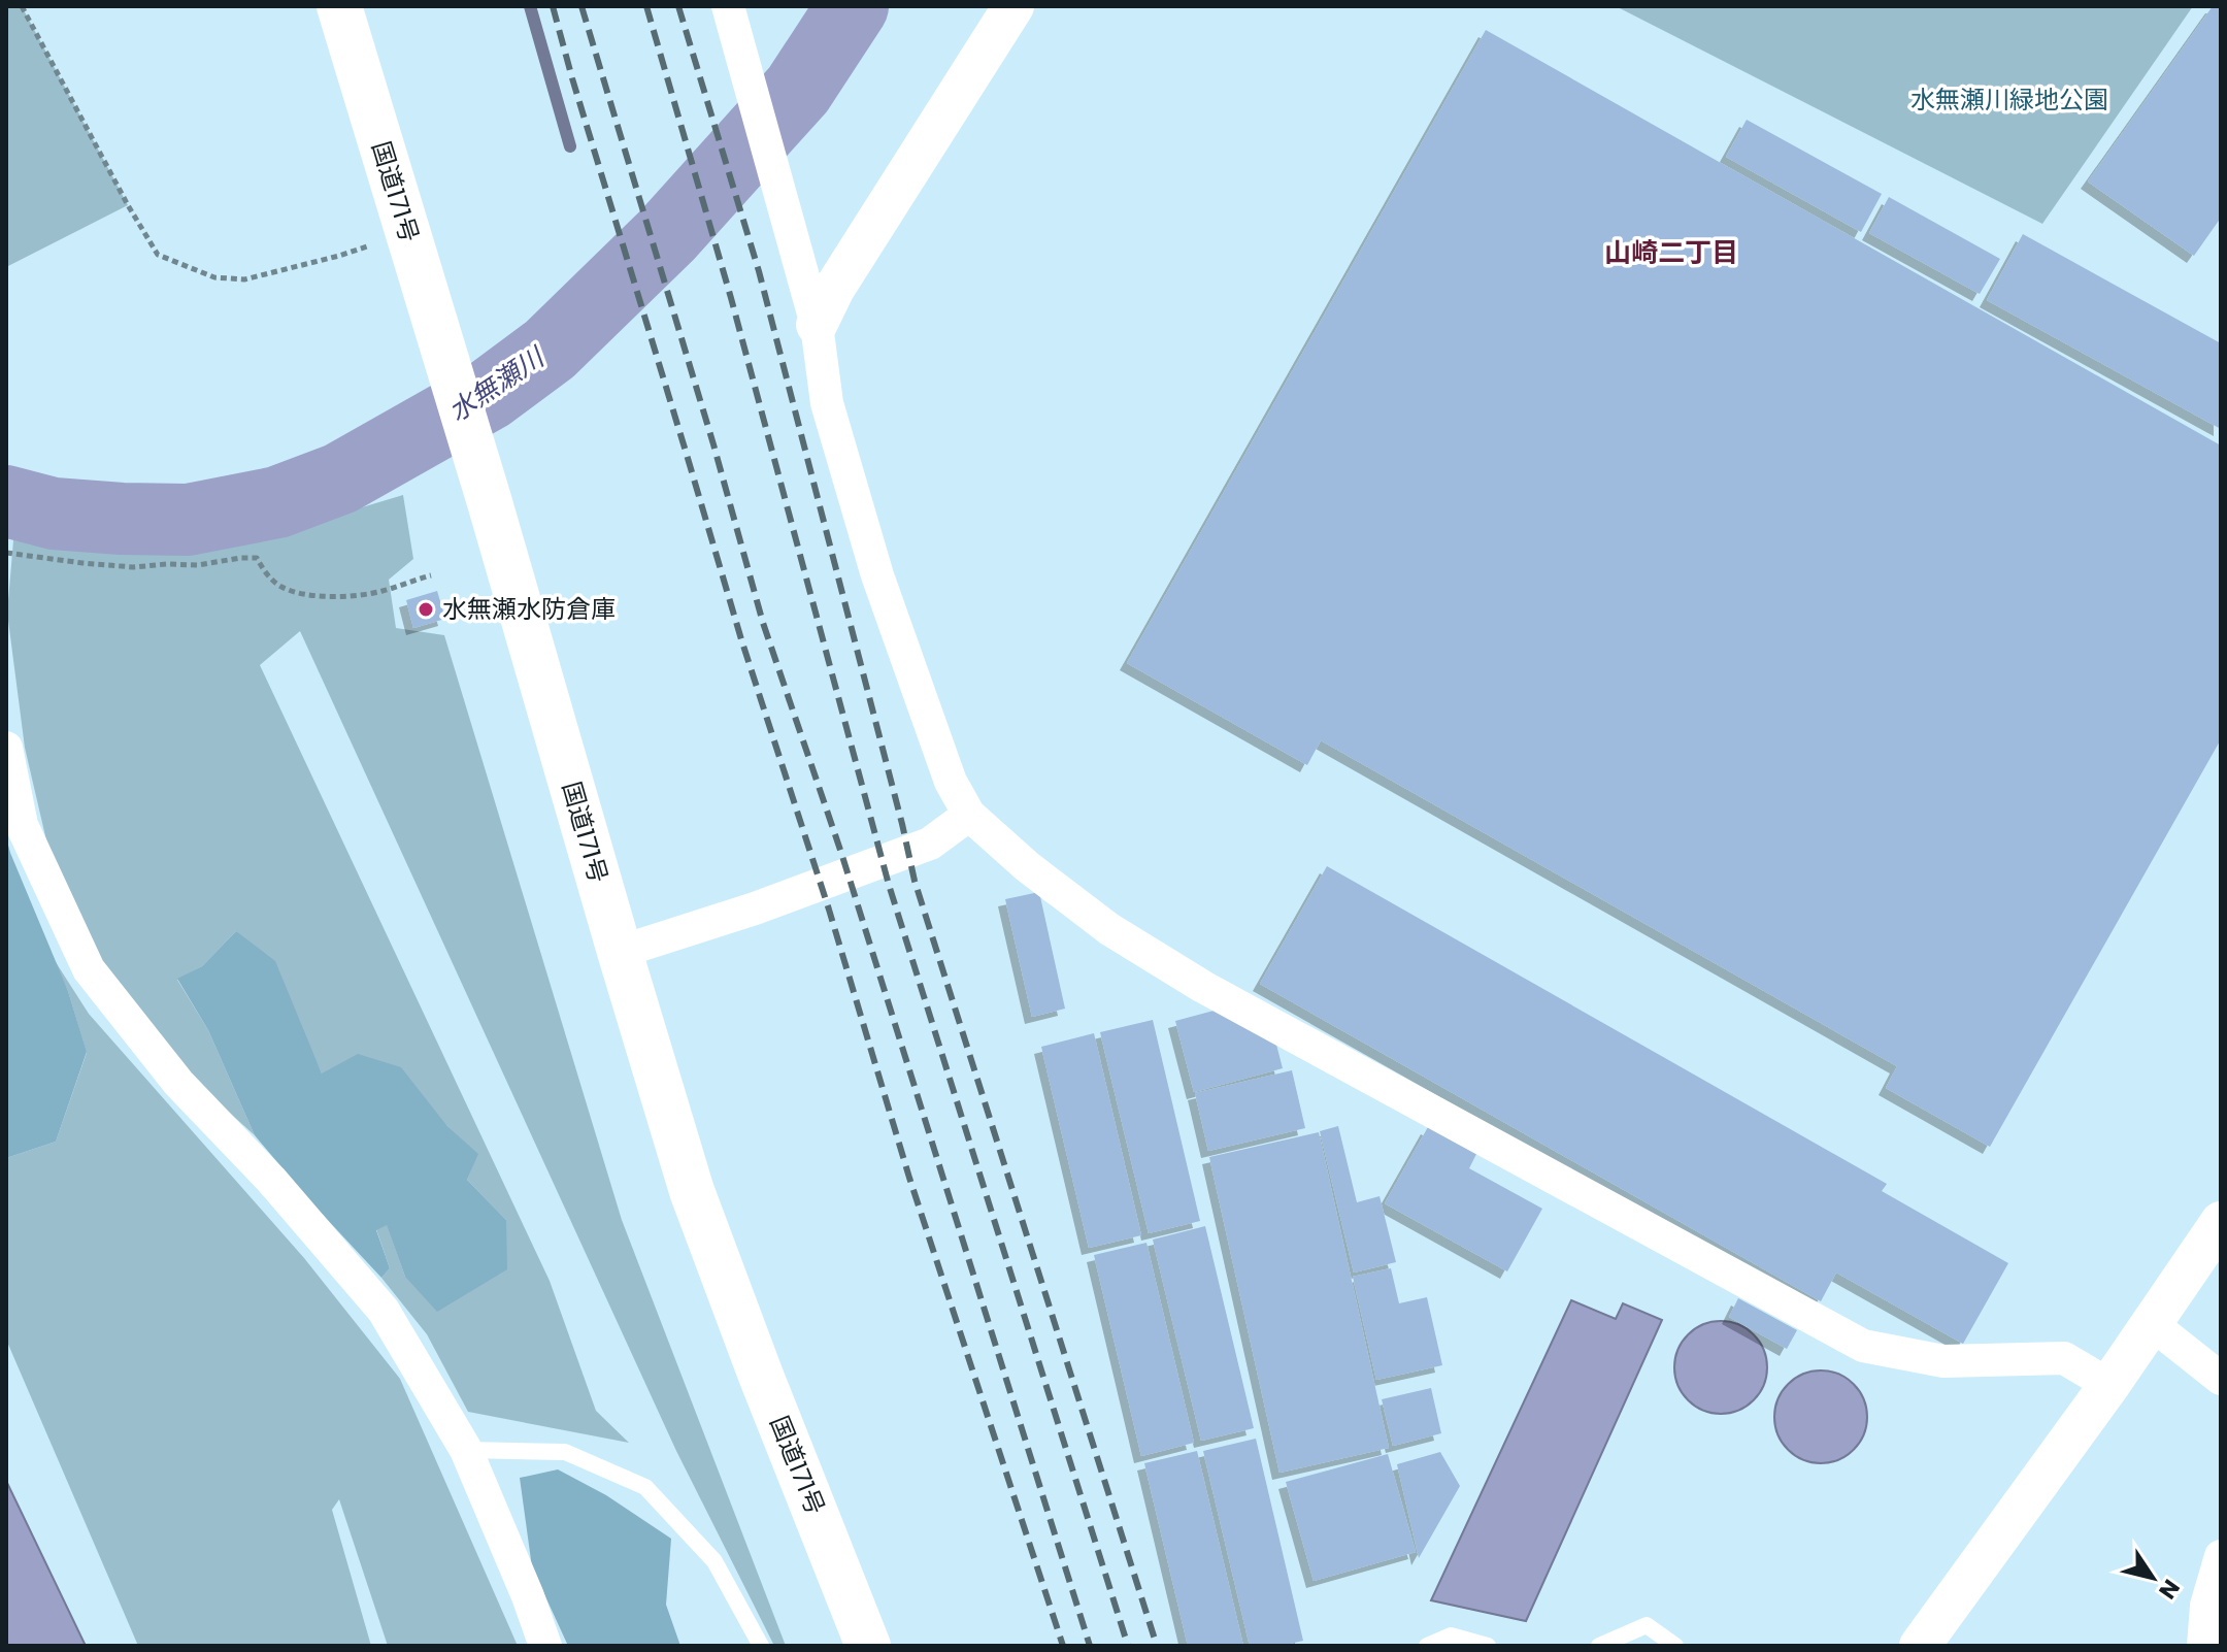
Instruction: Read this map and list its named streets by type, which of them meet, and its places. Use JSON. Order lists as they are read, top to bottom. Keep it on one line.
{"streets":{"highway":["国道171号"]},"districts":["山崎二丁目"],"water":["水無瀬川"],"parks":["水無瀬川緑地公園"],"places":["水無瀬水防倉庫"],"north":"bottom right"}
